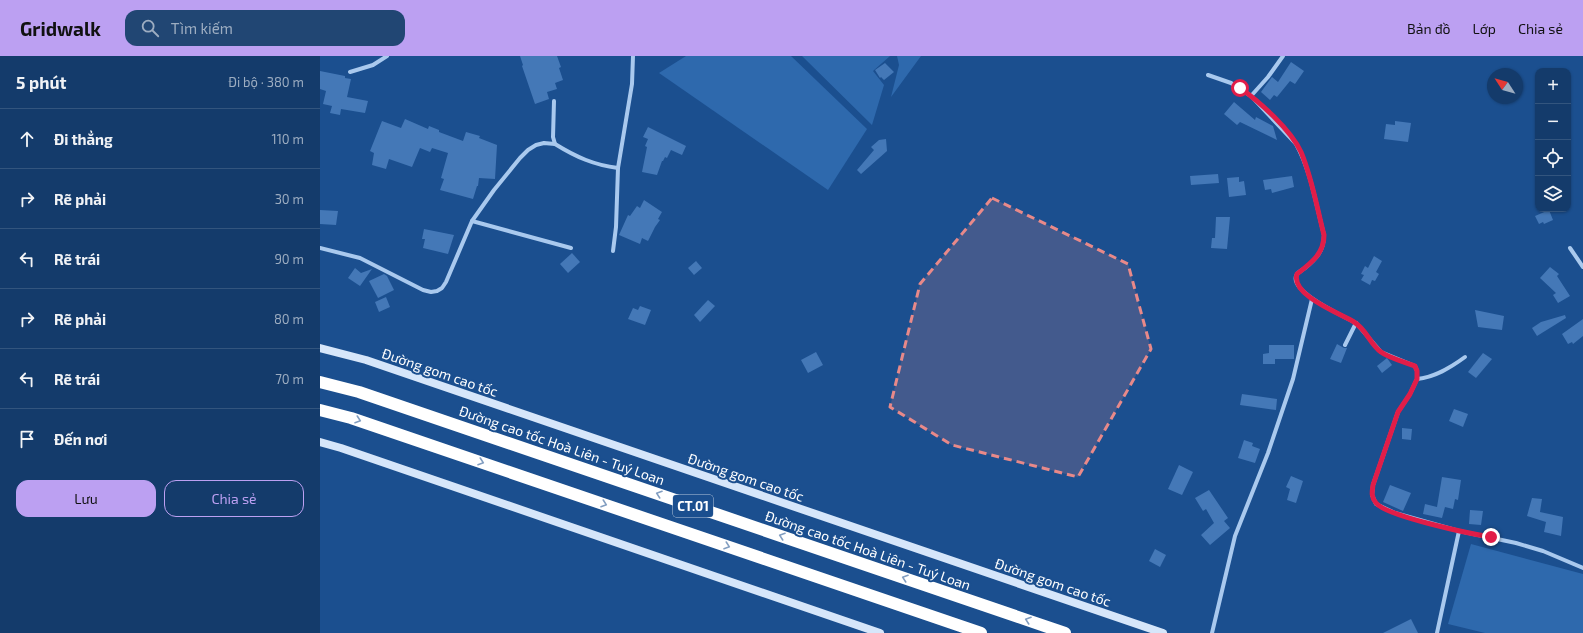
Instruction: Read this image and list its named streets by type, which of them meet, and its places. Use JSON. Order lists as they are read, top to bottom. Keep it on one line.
{"streets":{"highway":["Đường cao tốc Hoà Liên - Tuý Loan","CT.01"],"main road":["Đường gom cao tốc"]},"north":"top left","page":{"header":"Gridwalk","search":"Tìm kiếm","nav":["Bản đồ","Lớp","Chia sẻ"],"heading":["5 phút","Đi bộ · 380 m"],"map_buttons":["+","−"],"list":[["Đi thẳng","110 m"],["Rẽ phải","30 m"],["Rẽ trái","90 m"],["Rẽ phải","80 m"],["Rẽ trái","70 m"],"Đến nơi"],"buttons":["Lưu","Chia sẻ"]}}
